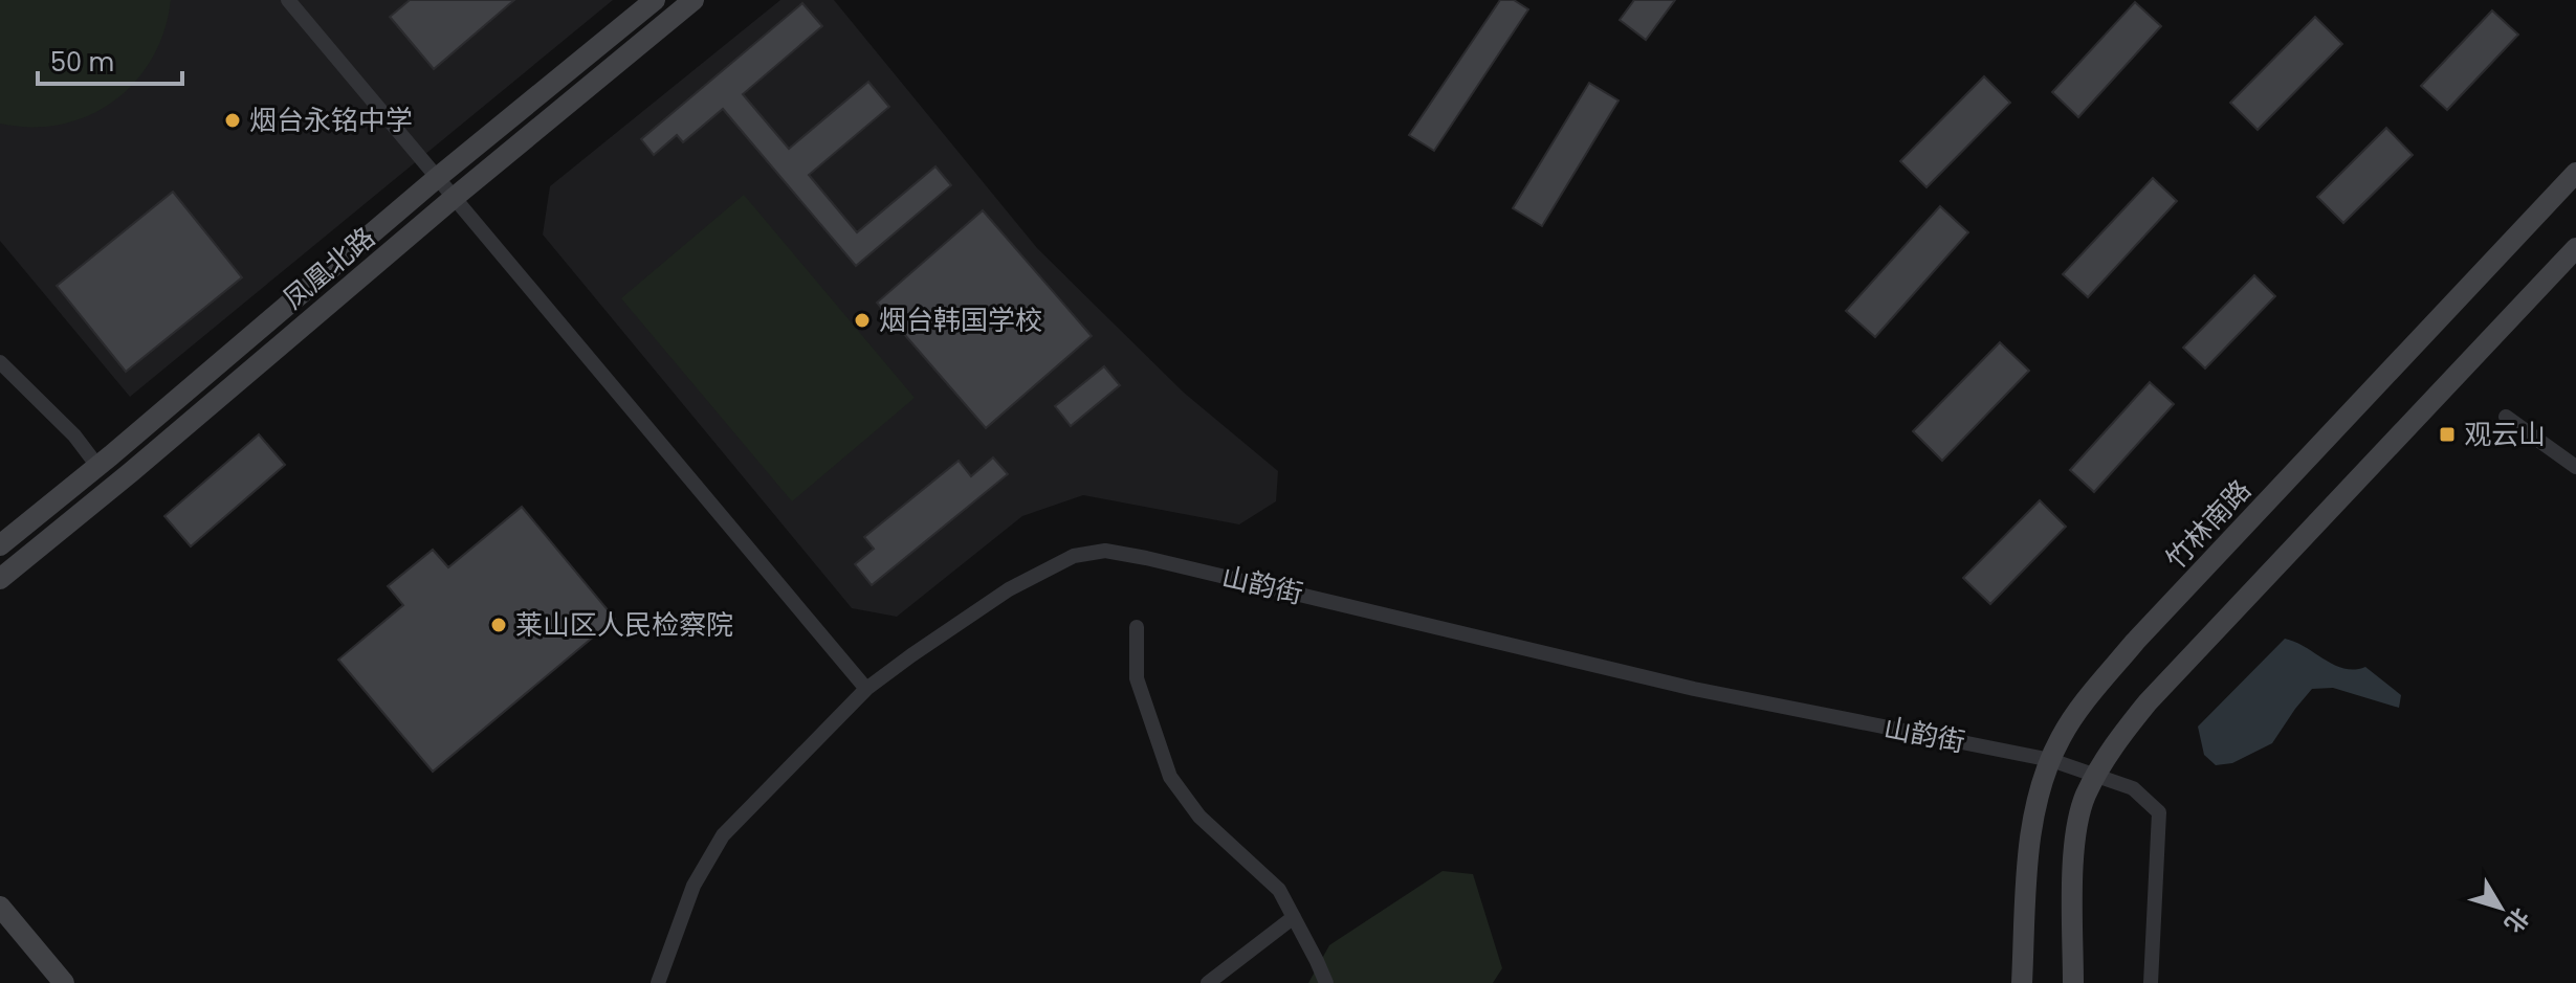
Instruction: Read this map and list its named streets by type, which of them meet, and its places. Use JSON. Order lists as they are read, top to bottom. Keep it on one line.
{"streets":{"street":["凤凰北路","竹林南路","山韵街"]},"crossings":[["竹林南路","山韵街"]],"places":{"other":["烟台永铭中学","烟台韩国学校","莱山区人民检察院"],"transit":["观云山"]},"scale_bar":"50 m","north":"bottom right"}
